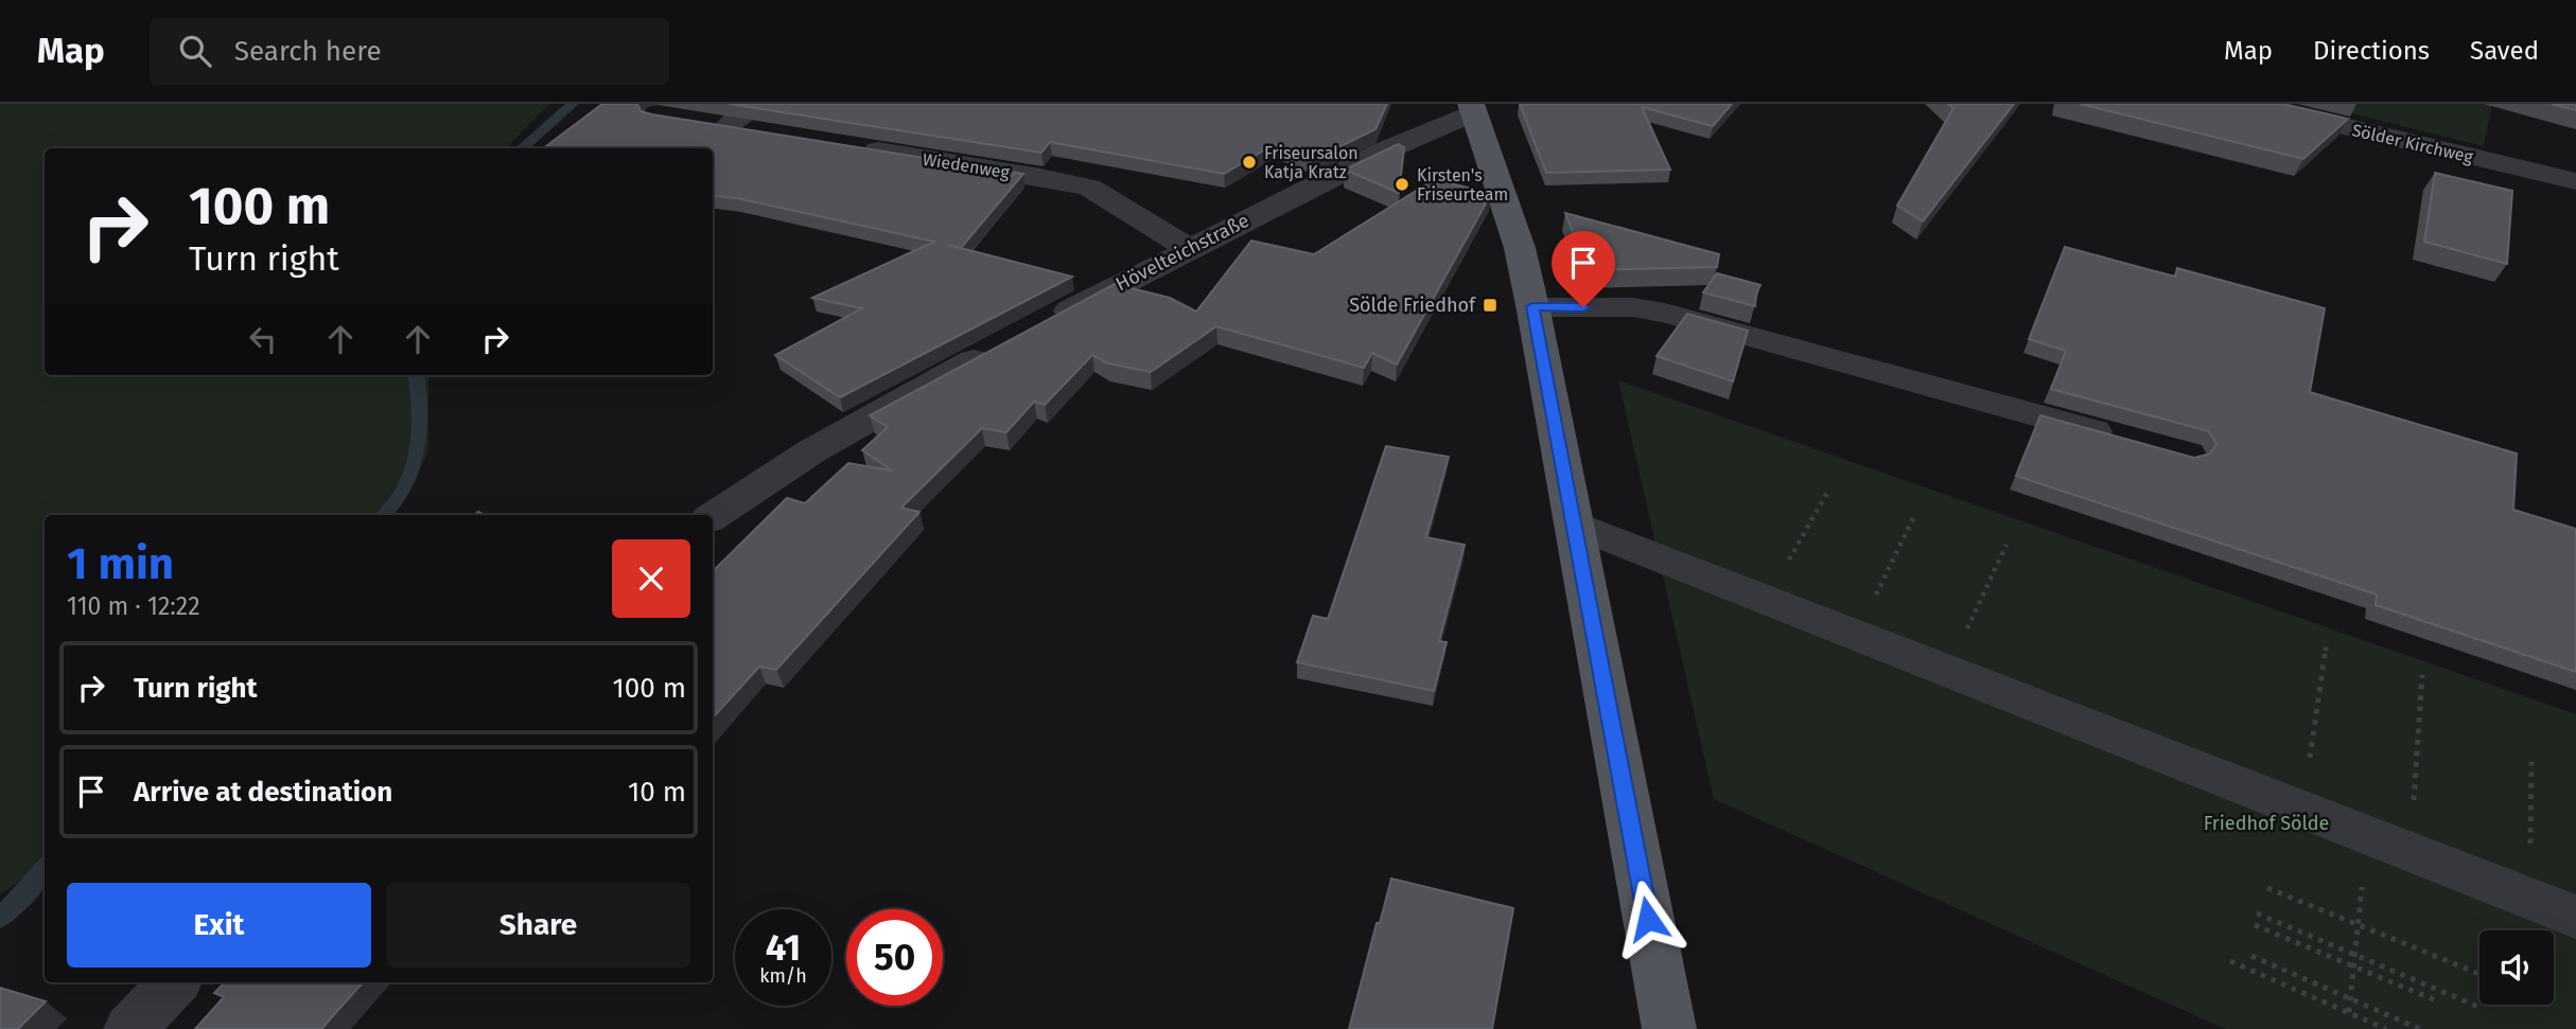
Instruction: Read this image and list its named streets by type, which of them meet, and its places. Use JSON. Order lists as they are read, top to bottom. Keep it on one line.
{"streets":{"street":["Sölder Kirchweg","Wiedenweg","Hövelteichstraße"]},"crossings":[["Wiedenweg","Hövelteichstraße"]],"parks":["Friedhof Sölde"],"places":{"other":["Friseursalon Katja Kratz","Kirsten's Friseurteam"],"transit":["Sölde Friedhof"]},"page":{"header":"Map","search":"Search here","nav":["Map","Directions","Saved"],"turn":["100 m","Turn right"],"heading":["1 min","110 m · 12:22"],"list":[{"name":"Turn right","value":"100 m"},{"name":"Arrive at destination","value":"10 m"}],"buttons":["Exit","Share"],"speed":"41 km/h","limit":"50"}}
